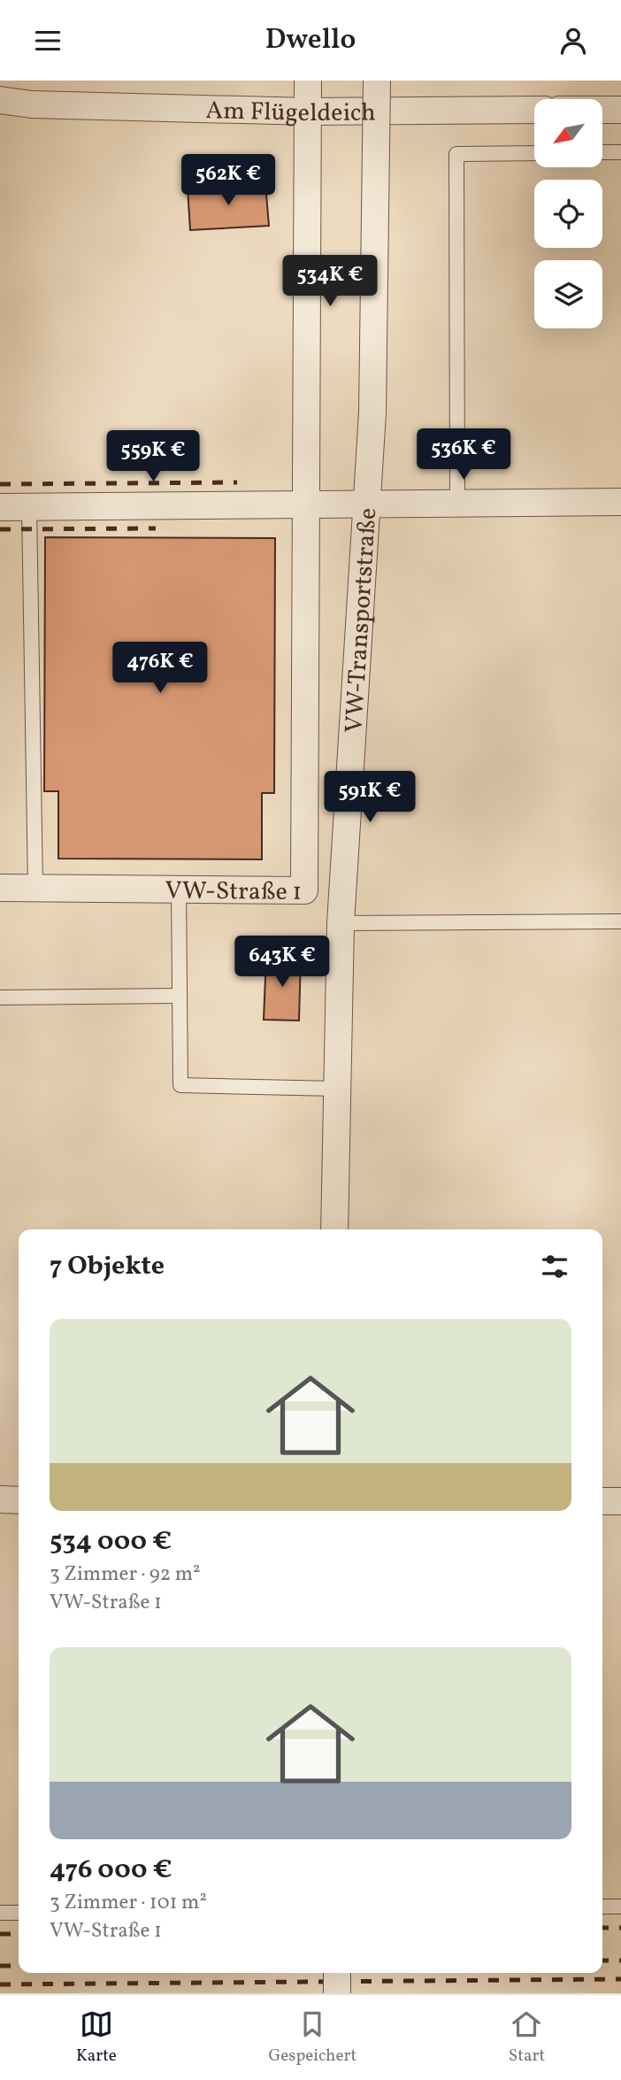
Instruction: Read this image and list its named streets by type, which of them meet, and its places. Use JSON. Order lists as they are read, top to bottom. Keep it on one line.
{"streets":{"street":["Am Flügeldeich","VW-Transportstraße","VW-Straße 1"]},"crossings":[["Am Flügeldeich","VW-Straße 1"]],"north":"bottom left","page":{"header":"Dwello","price":["562K €","534K €","536K €","559K €","476K €","591K €","643K €"],"heading":"7 Objekte","list":[{"name":"534 000 €","note":"3 Zimmer · 92 m² · VW-Straße 1"},{"name":"476 000 €","note":"3 Zimmer · 101 m² · VW-Straße 1"}],"tabs":["Karte","Gespeichert","Start"]}}
